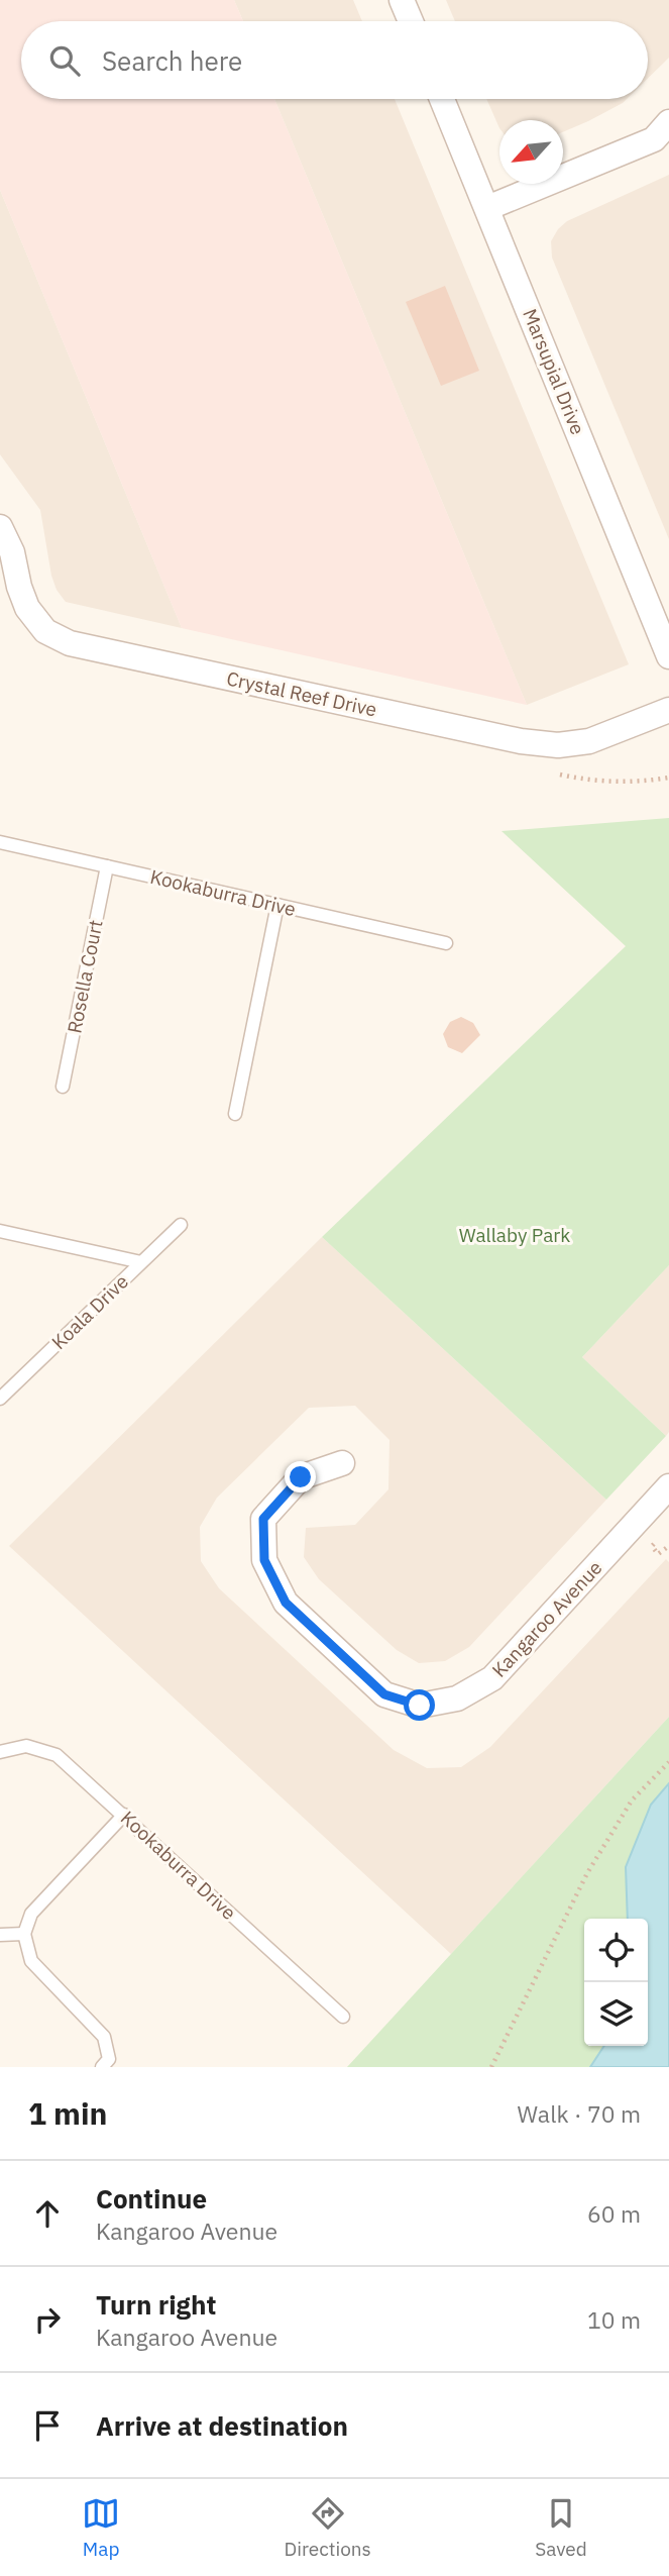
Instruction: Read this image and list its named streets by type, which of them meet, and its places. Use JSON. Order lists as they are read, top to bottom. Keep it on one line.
{"streets":{"street":["Marsupial Drive","Crystal Reef Drive","Kangaroo Avenue"],"lane":["Kookaburra Drive","Rosella Court","Koala Drive"]},"crossings":[["Kookaburra Drive","Rosella Court"]],"parks":["Wallaby Park"],"north":"bottom left","page":{"search":"Search here","heading":["1 min","Walk · 70 m"],"list":[["Continue","Kangaroo Avenue","60 m"],["Turn right","Kangaroo Avenue","10 m"],"Arrive at destination"],"nav":["Map","Directions","Saved"]}}
